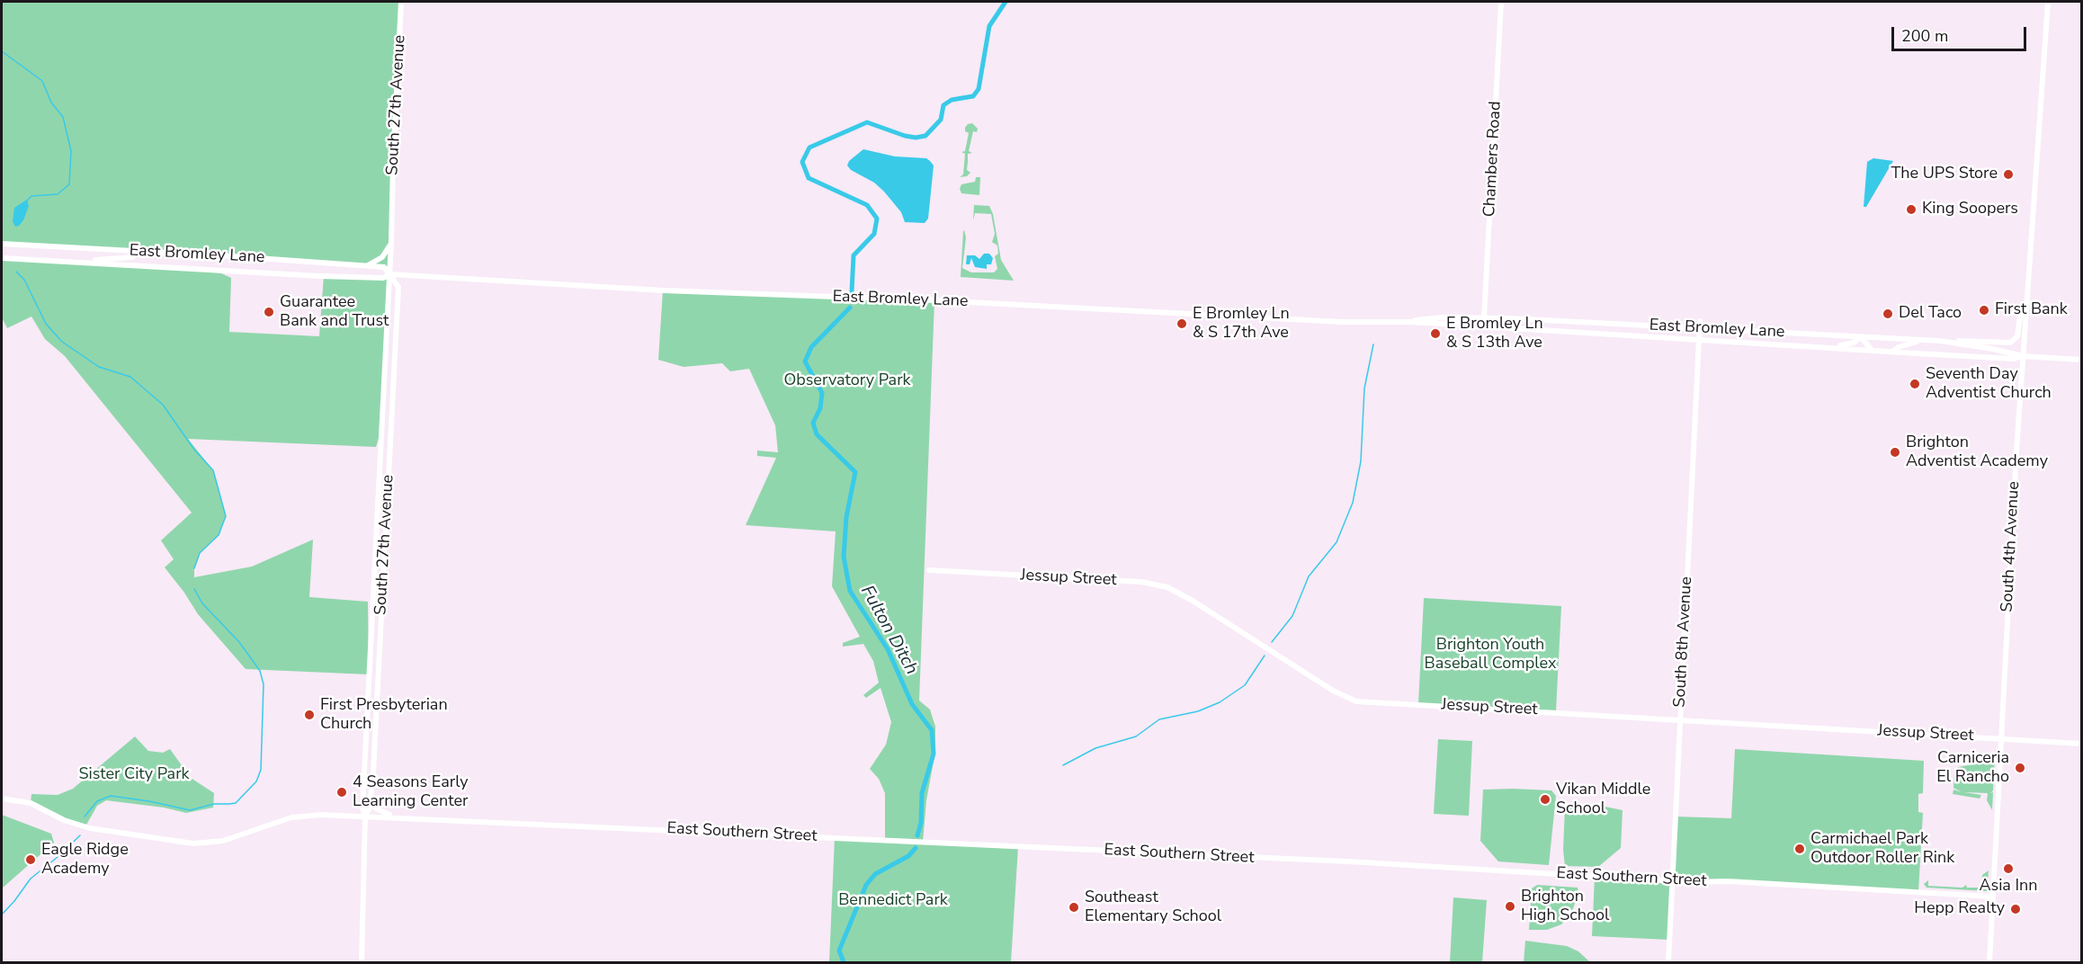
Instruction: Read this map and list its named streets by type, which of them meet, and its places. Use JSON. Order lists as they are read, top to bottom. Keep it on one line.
{"streets":{"main road":["South 27th Avenue","Chambers Road","East Bromley Lane","South 4th Avenue","Jessup Street","South 8th Avenue","East Southern Street"]},"crossings":[["South 27th Avenue","East Bromley Lane"],["South 27th Avenue","East Southern Street"],["Chambers Road","East Bromley Lane"],["East Bromley Lane","South 4th Avenue"],["East Bromley Lane","South 8th Avenue"],["South 4th Avenue","Jessup Street"],["South 4th Avenue","East Southern Street"],["Jessup Street","South 8th Avenue"],["South 8th Avenue","East Southern Street"]],"water":["Fulton Ditch"],"parks":["Observatory Park","Brighton Youth Baseball Complex","Sister City Park","Bennedict Park"],"places":["The UPS Store","King Soopers","First Bank","Guarantee Bank and Trust","Del Taco","E Bromley Ln & S 17th Ave","E Bromley Ln & S 13th Ave","Seventh Day Adventist Church","Brighton Adventist Academy","First Presbyterian Church","Carniceria El Rancho","4 Seasons Early Learning Center","Vikan Middle School","Carmichael Park Outdoor Roller Rink","Eagle Ridge Academy","Asia Inn","Brighton High School","Southeast Elementary School","Hepp Realty"],"scale_bar":"200 m"}
